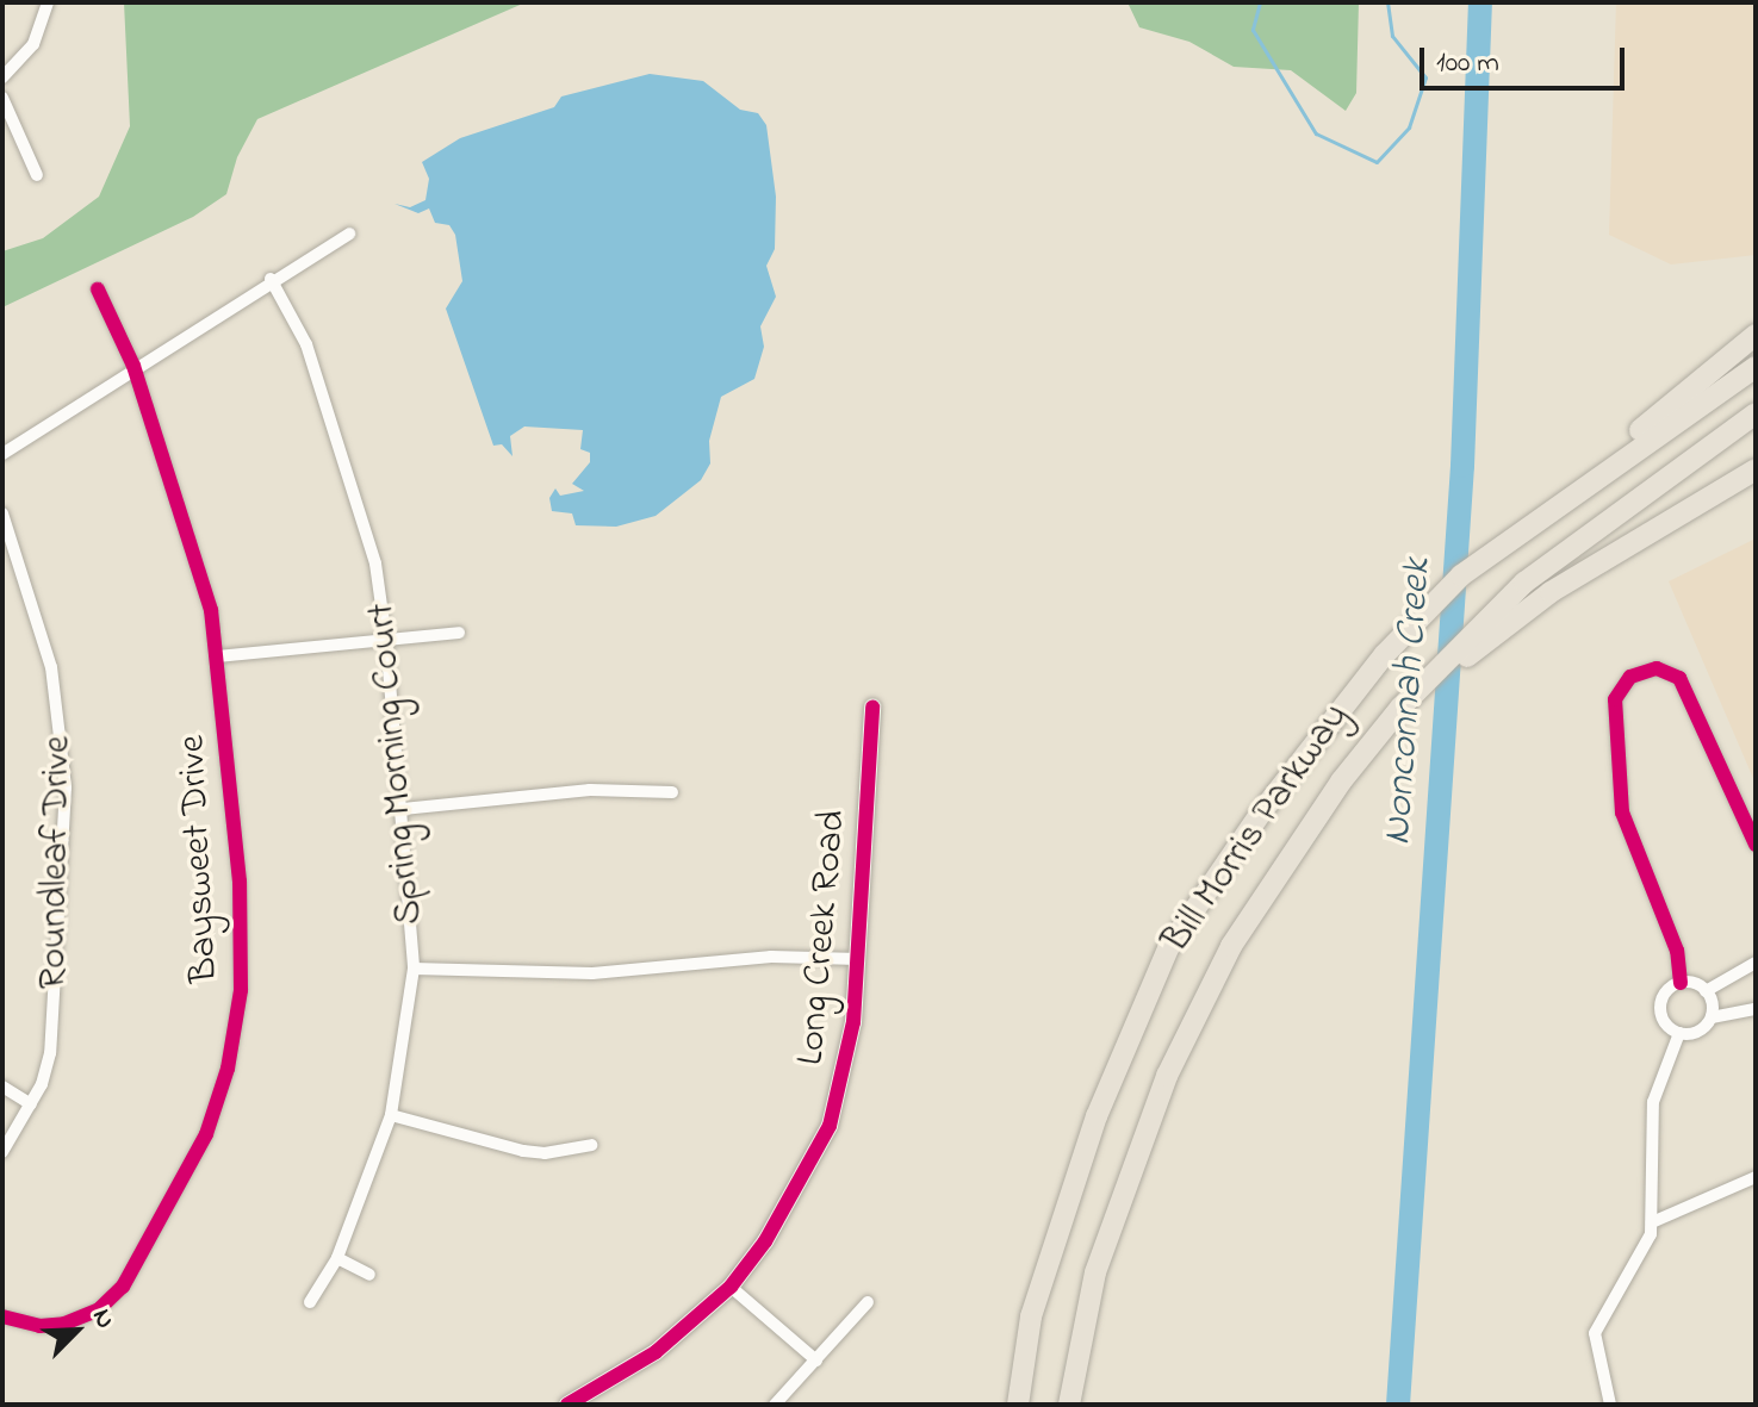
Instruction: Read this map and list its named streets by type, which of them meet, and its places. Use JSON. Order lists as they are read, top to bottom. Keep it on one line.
{"streets":{"highway":["Bill Morris Parkway"],"street":["Spring Morning Court","Baysweet Drive","Roundleaf Drive","Long Creek Road"]},"water":["Nonconnah Creek"],"scale_bar":"100 m","north":"top right"}
